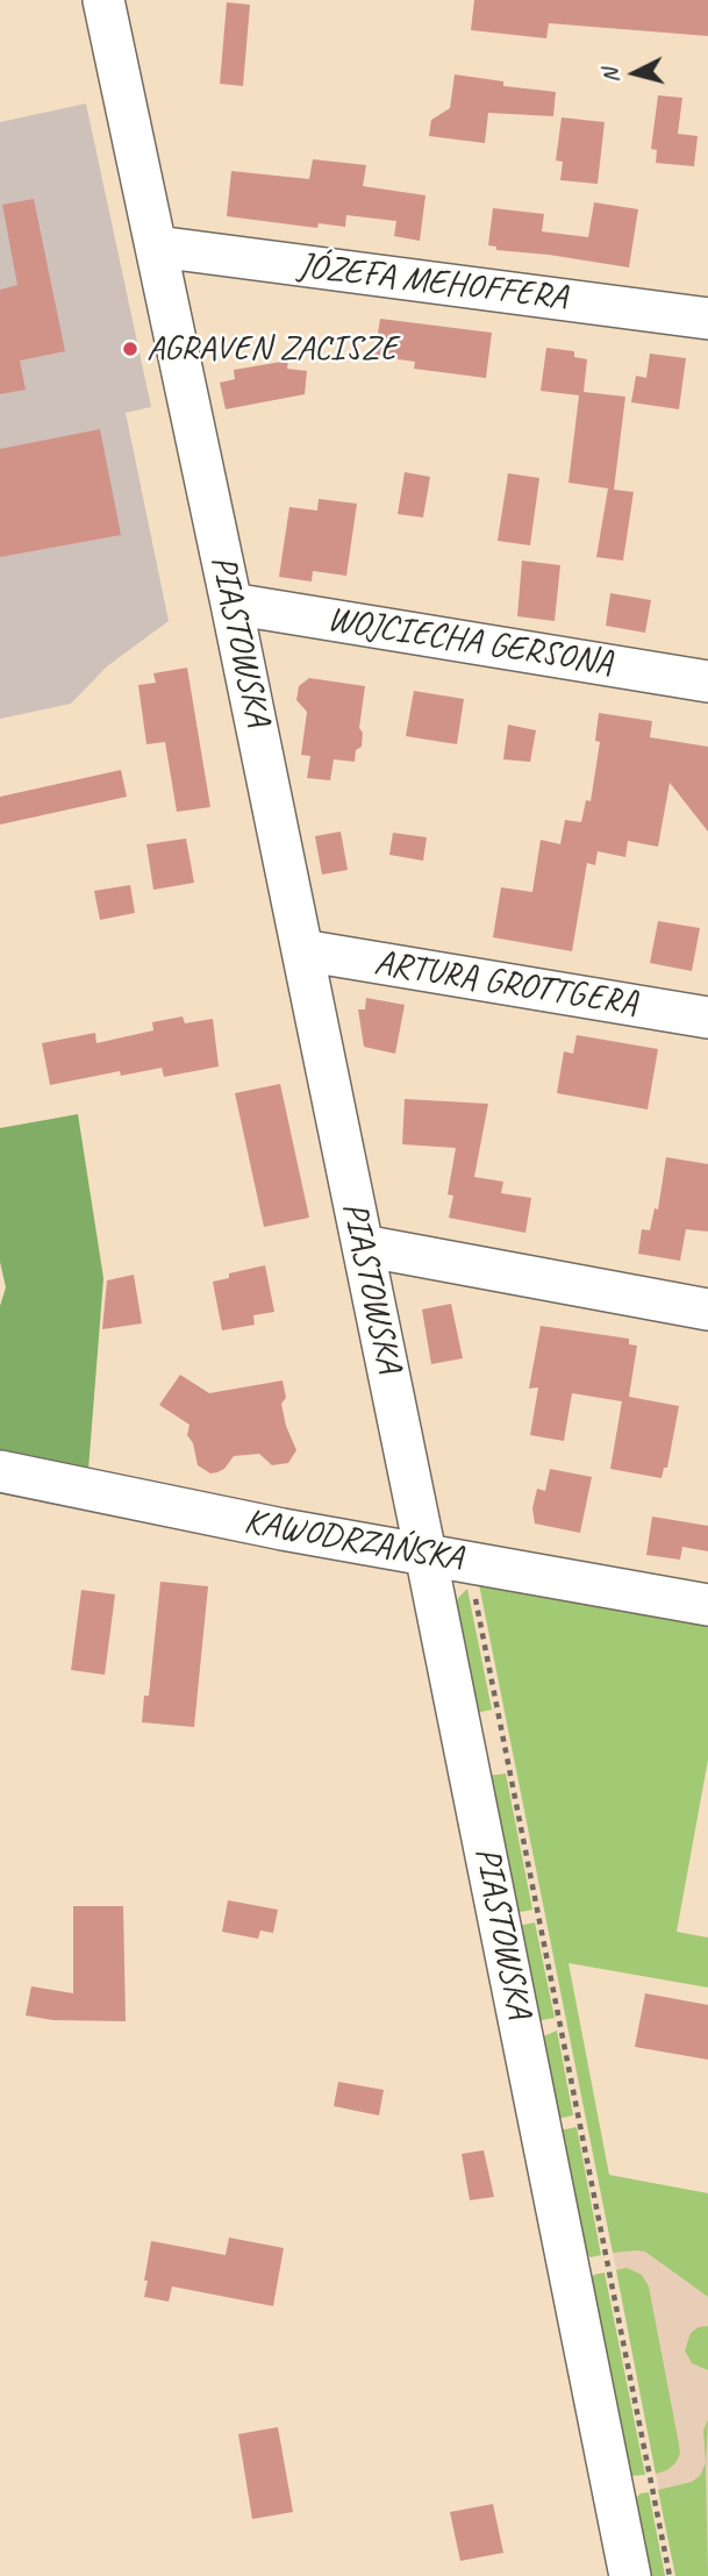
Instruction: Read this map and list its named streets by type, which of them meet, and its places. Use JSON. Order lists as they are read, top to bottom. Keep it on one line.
{"streets":{"street":["JÓZEFA MEHOFFERA","PIASTOWSKA","WOJCIECHA GERSONA","ARTURA GROTTGERA","KAWODRZAŃSKA"]},"crossings":[["JÓZEFA MEHOFFERA","PIASTOWSKA"],["PIASTOWSKA","WOJCIECHA GERSONA"],["PIASTOWSKA","ARTURA GROTTGERA"],["PIASTOWSKA","KAWODRZAŃSKA"]],"places":["AGRAVEN ZACISZE"],"north":"left"}
